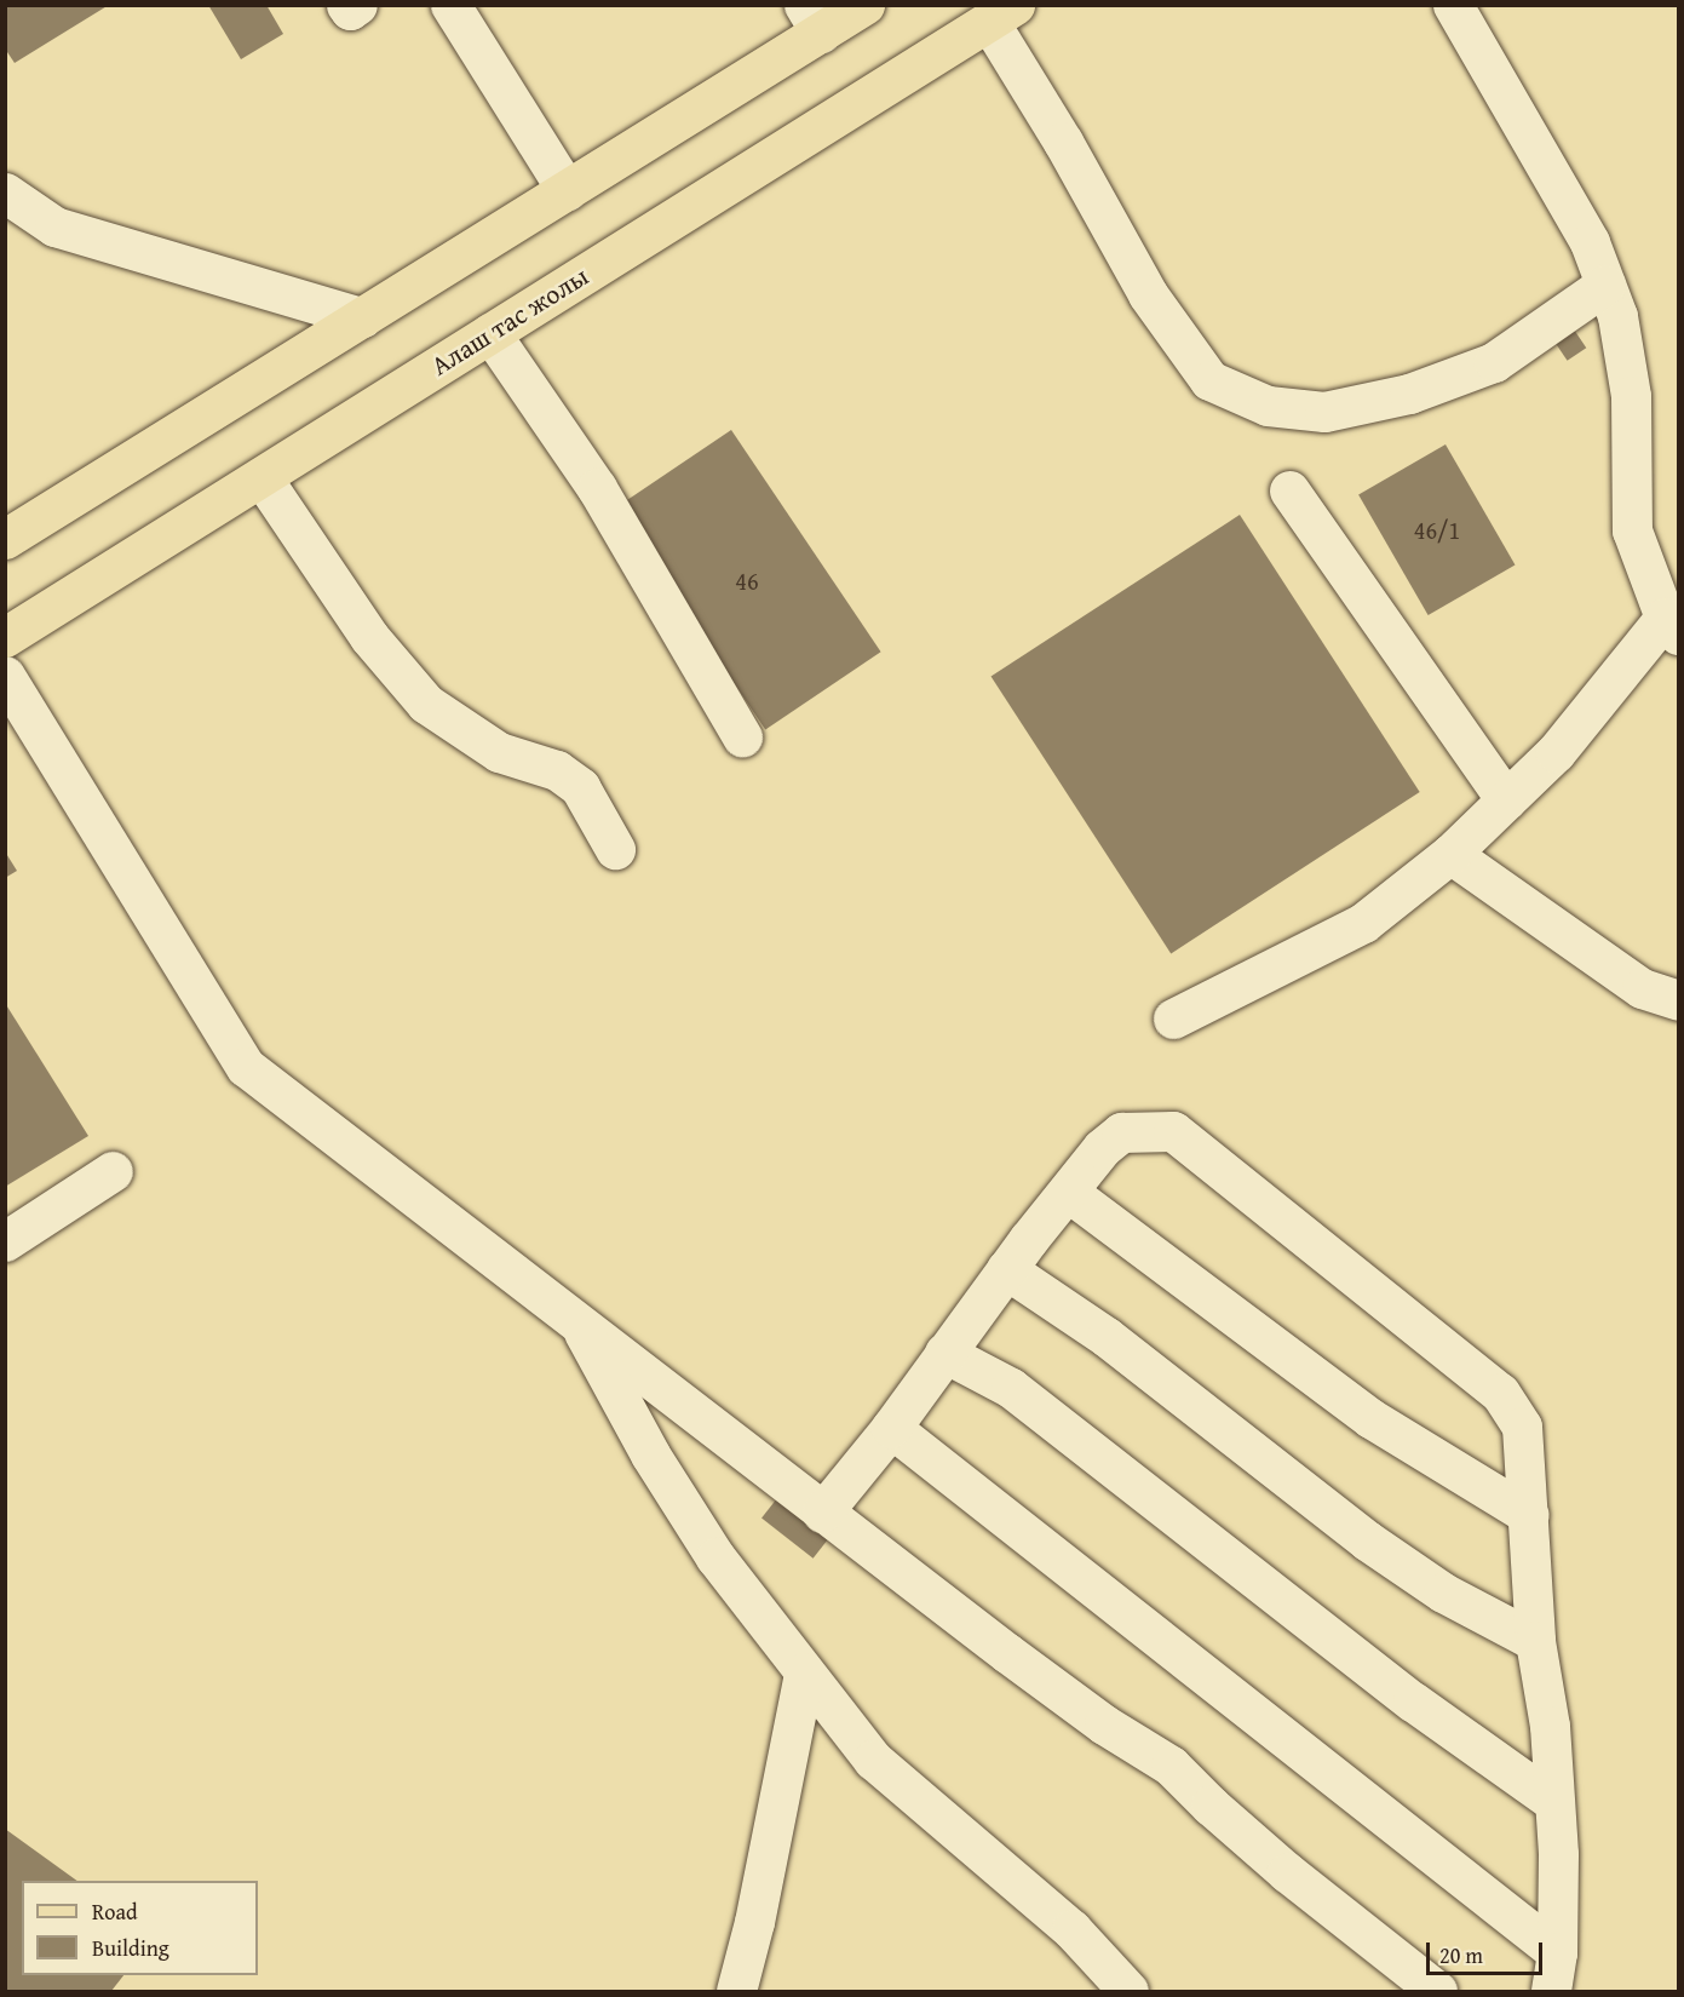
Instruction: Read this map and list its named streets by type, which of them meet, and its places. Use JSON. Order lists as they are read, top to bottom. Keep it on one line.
{"streets":{"main road":["Алаш тас жолы"]},"house_numbers":["46/1","46"],"legend":["Road","Building"],"scale_bar":"20 m"}
